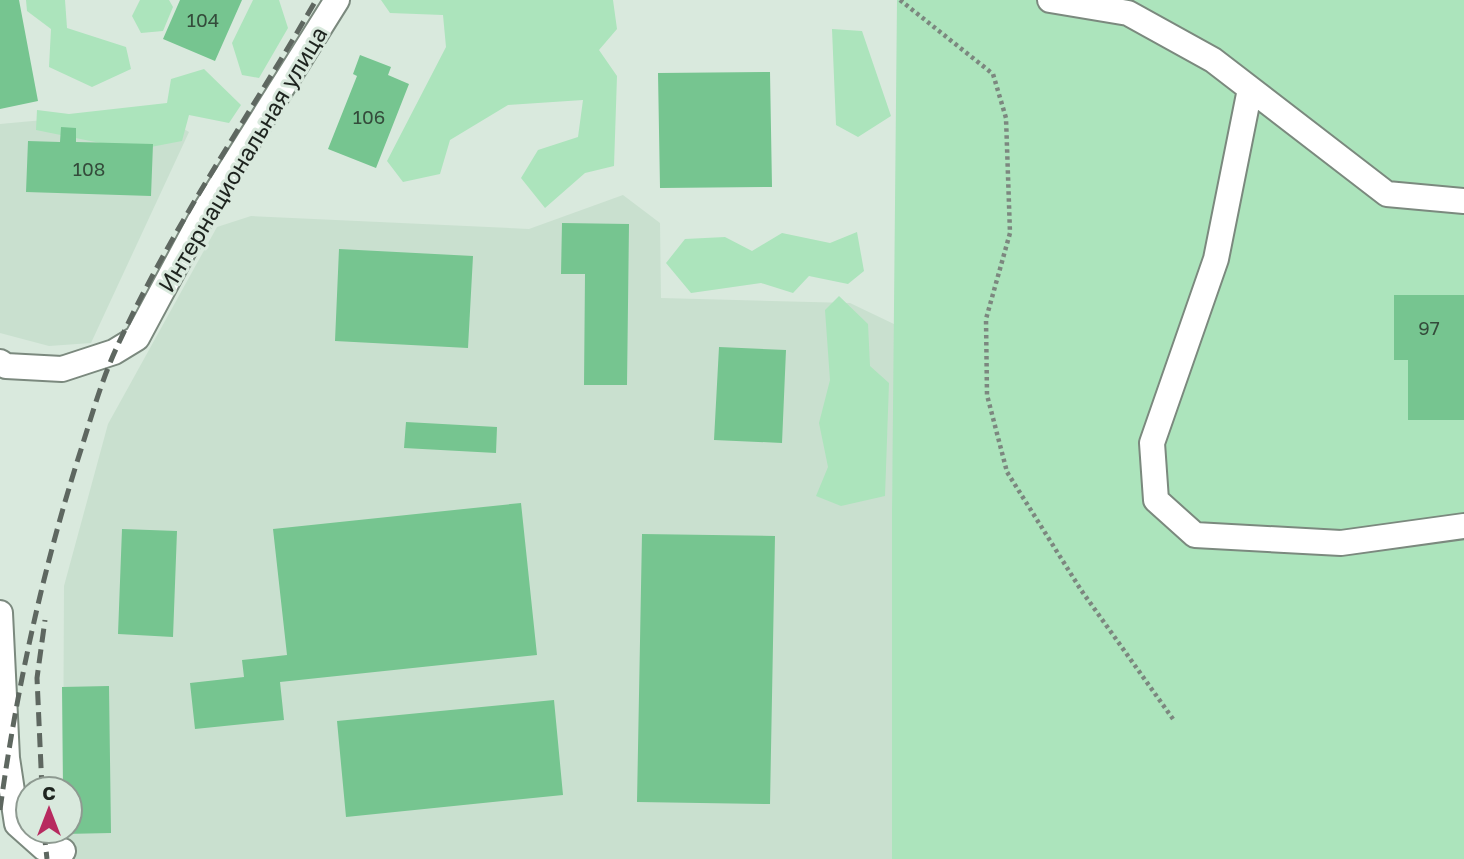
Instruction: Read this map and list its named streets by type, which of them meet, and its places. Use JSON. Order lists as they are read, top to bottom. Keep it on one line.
{"streets":{"street":["Интернациональная улица"]},"house_numbers":["104","106","108","97"],"north":"top"}
